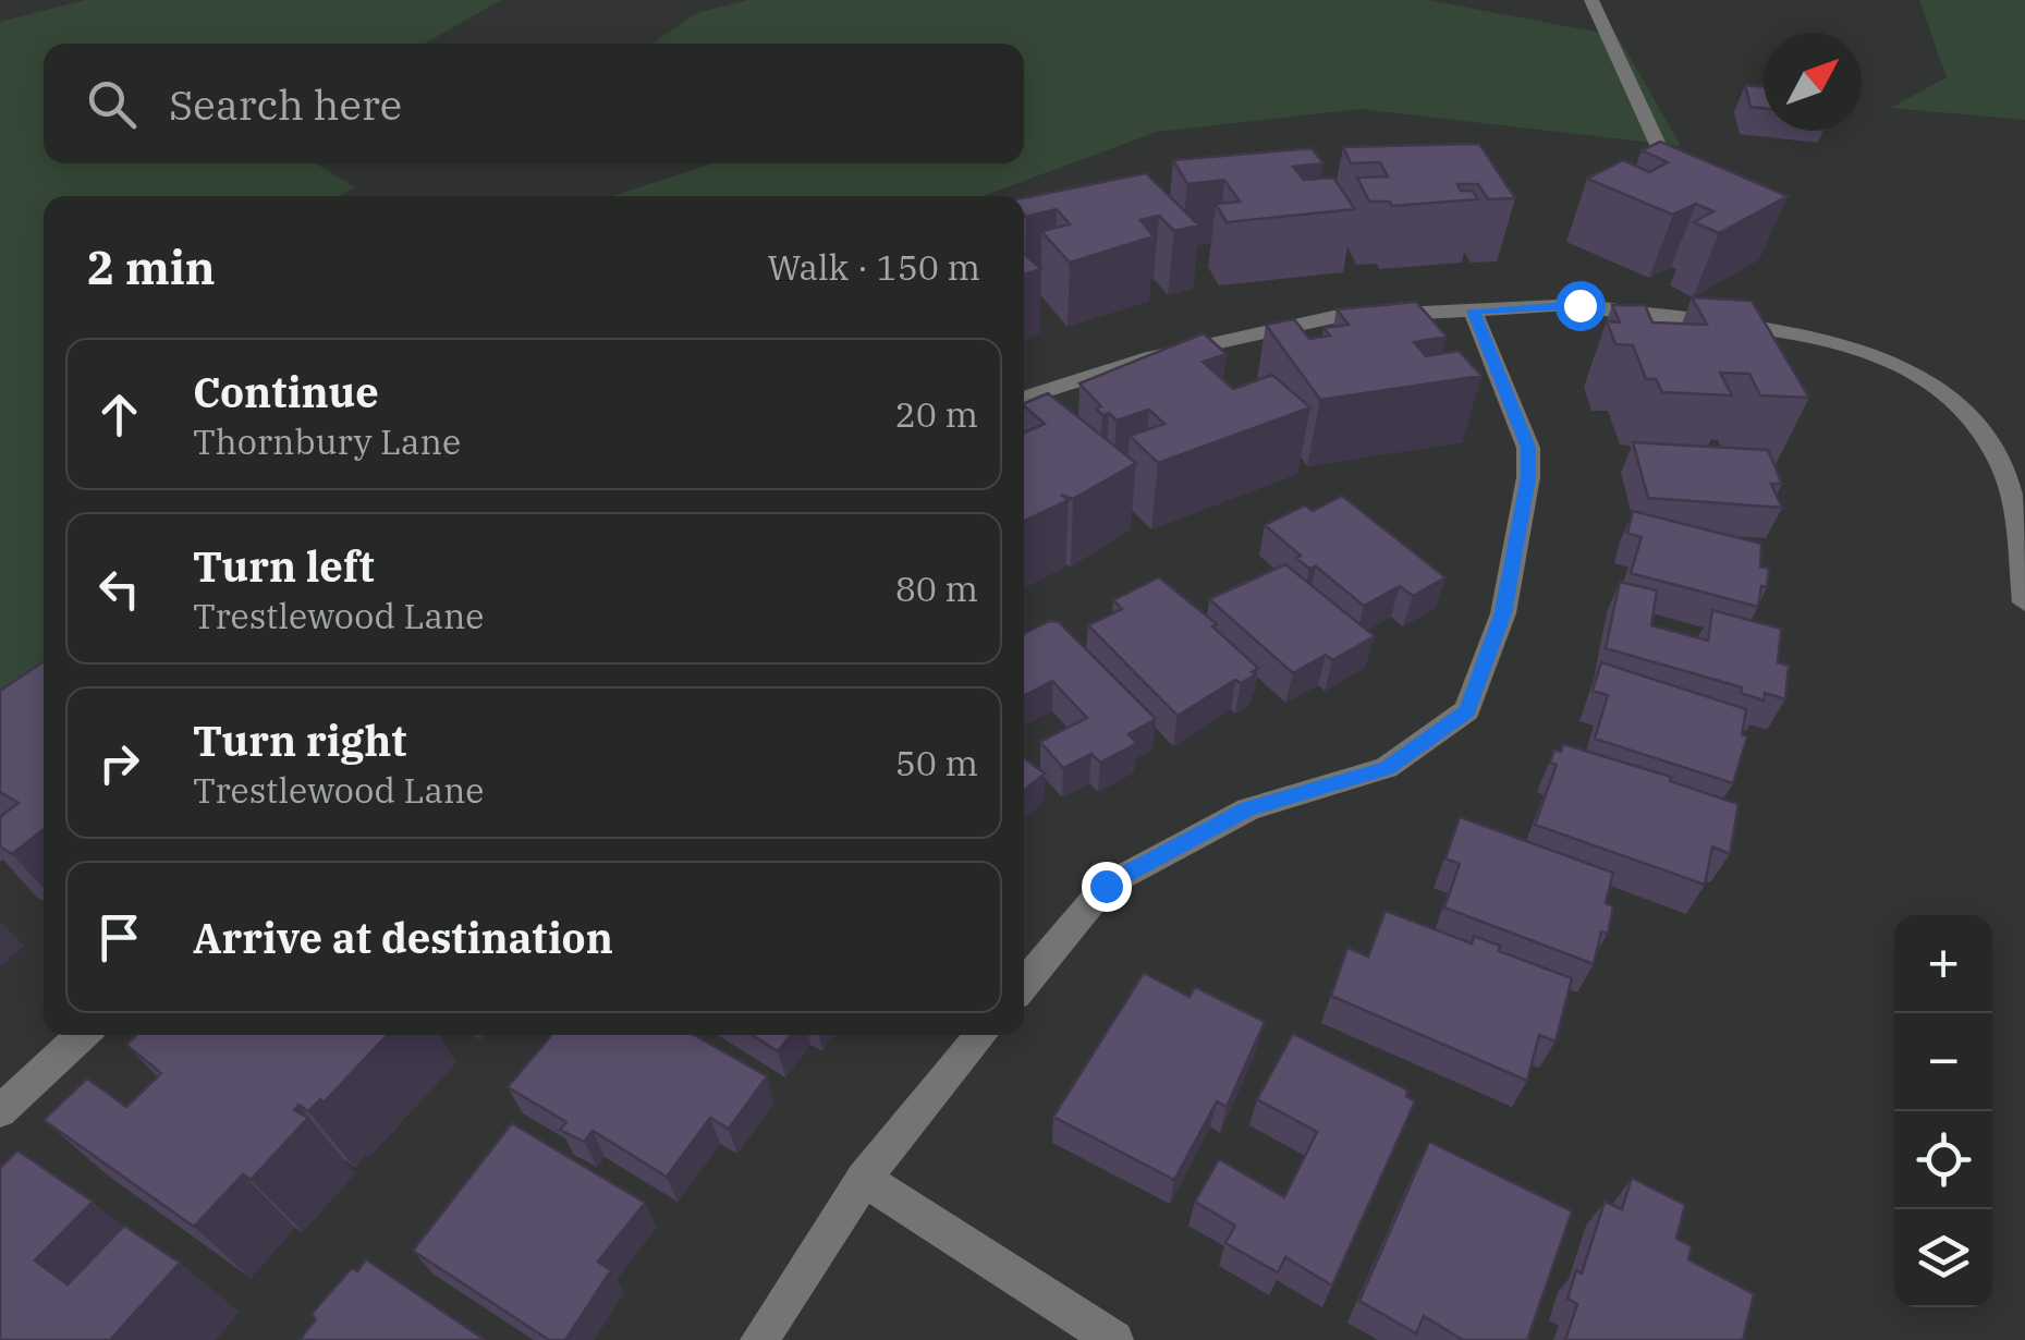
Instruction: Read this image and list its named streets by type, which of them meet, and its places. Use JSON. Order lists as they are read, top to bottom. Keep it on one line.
{"north":"top right","page":{"search":"Search here","heading":["2 min","Walk · 150 m"],"list":[["Continue","Thornbury Lane","20 m"],["Turn left","Trestlewood Lane","80 m"],["Turn right","Trestlewood Lane","50 m"],"Arrive at destination"],"map_buttons":["+","−"]}}
